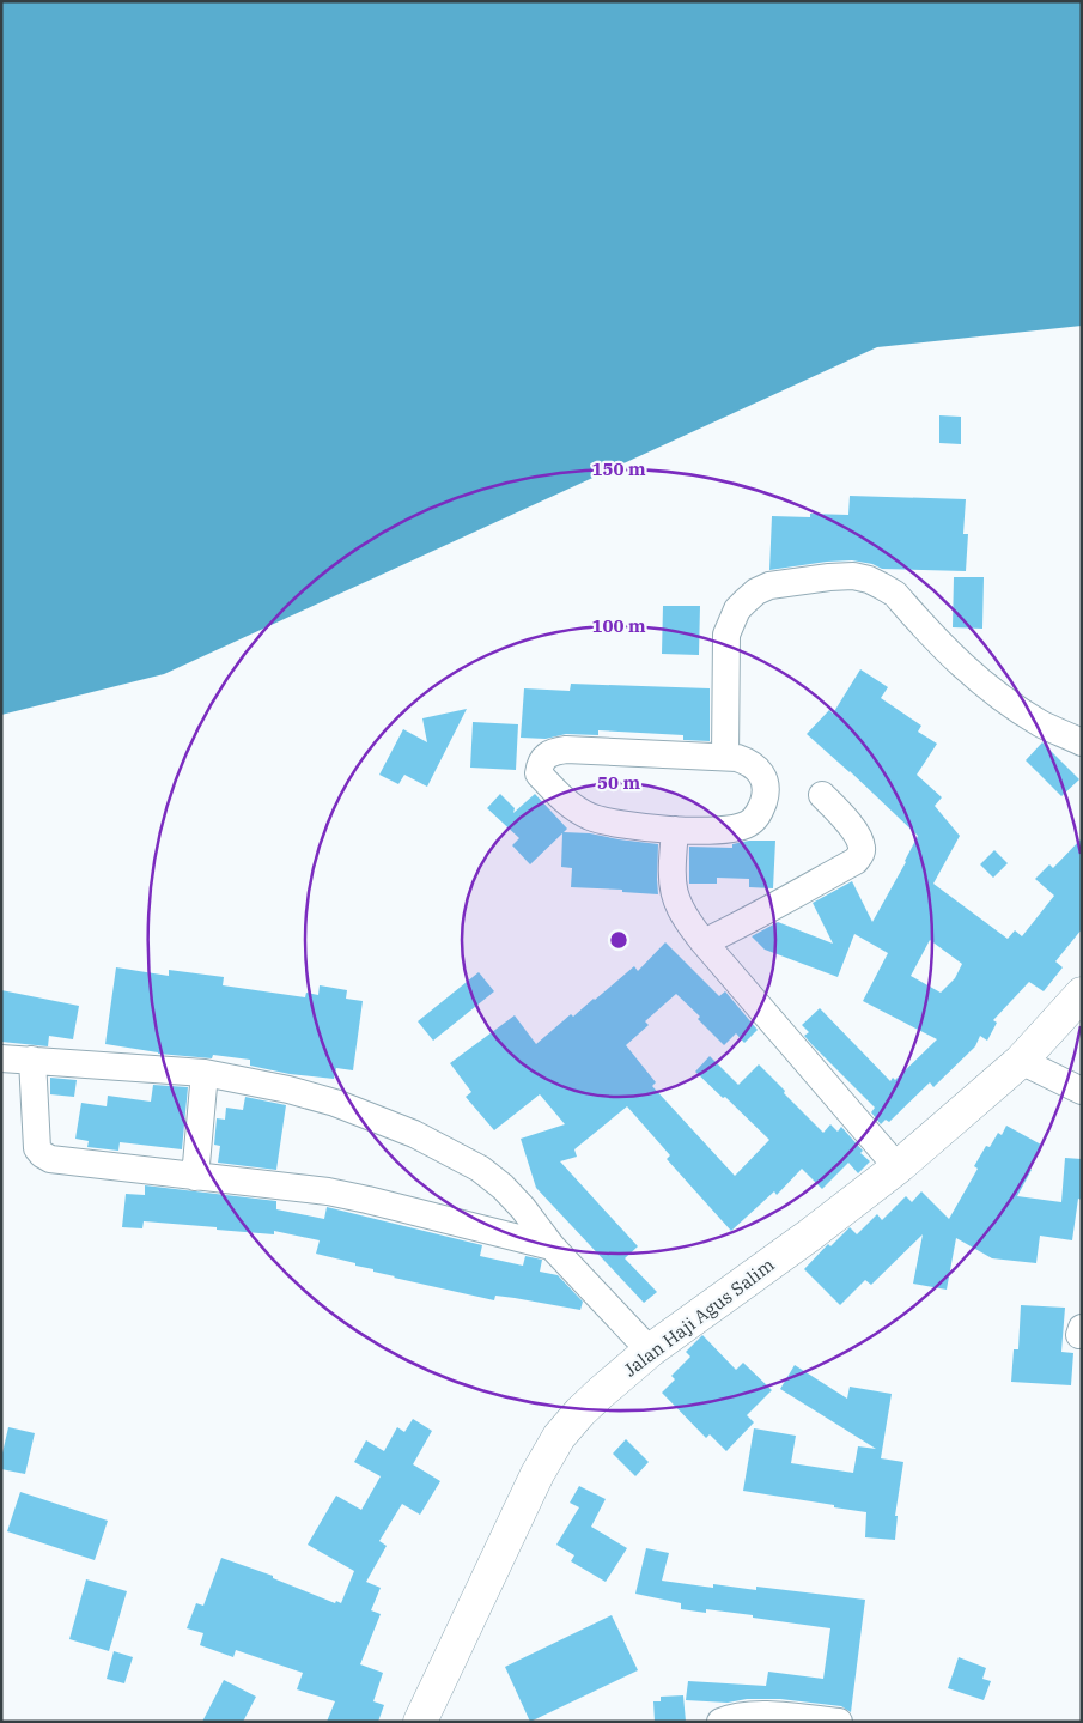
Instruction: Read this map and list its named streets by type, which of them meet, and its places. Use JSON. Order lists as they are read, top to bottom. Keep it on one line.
{"streets":{"main road":["Jalan Haji Agus Salim"]},"rings":["150 m","100 m","50 m"]}
